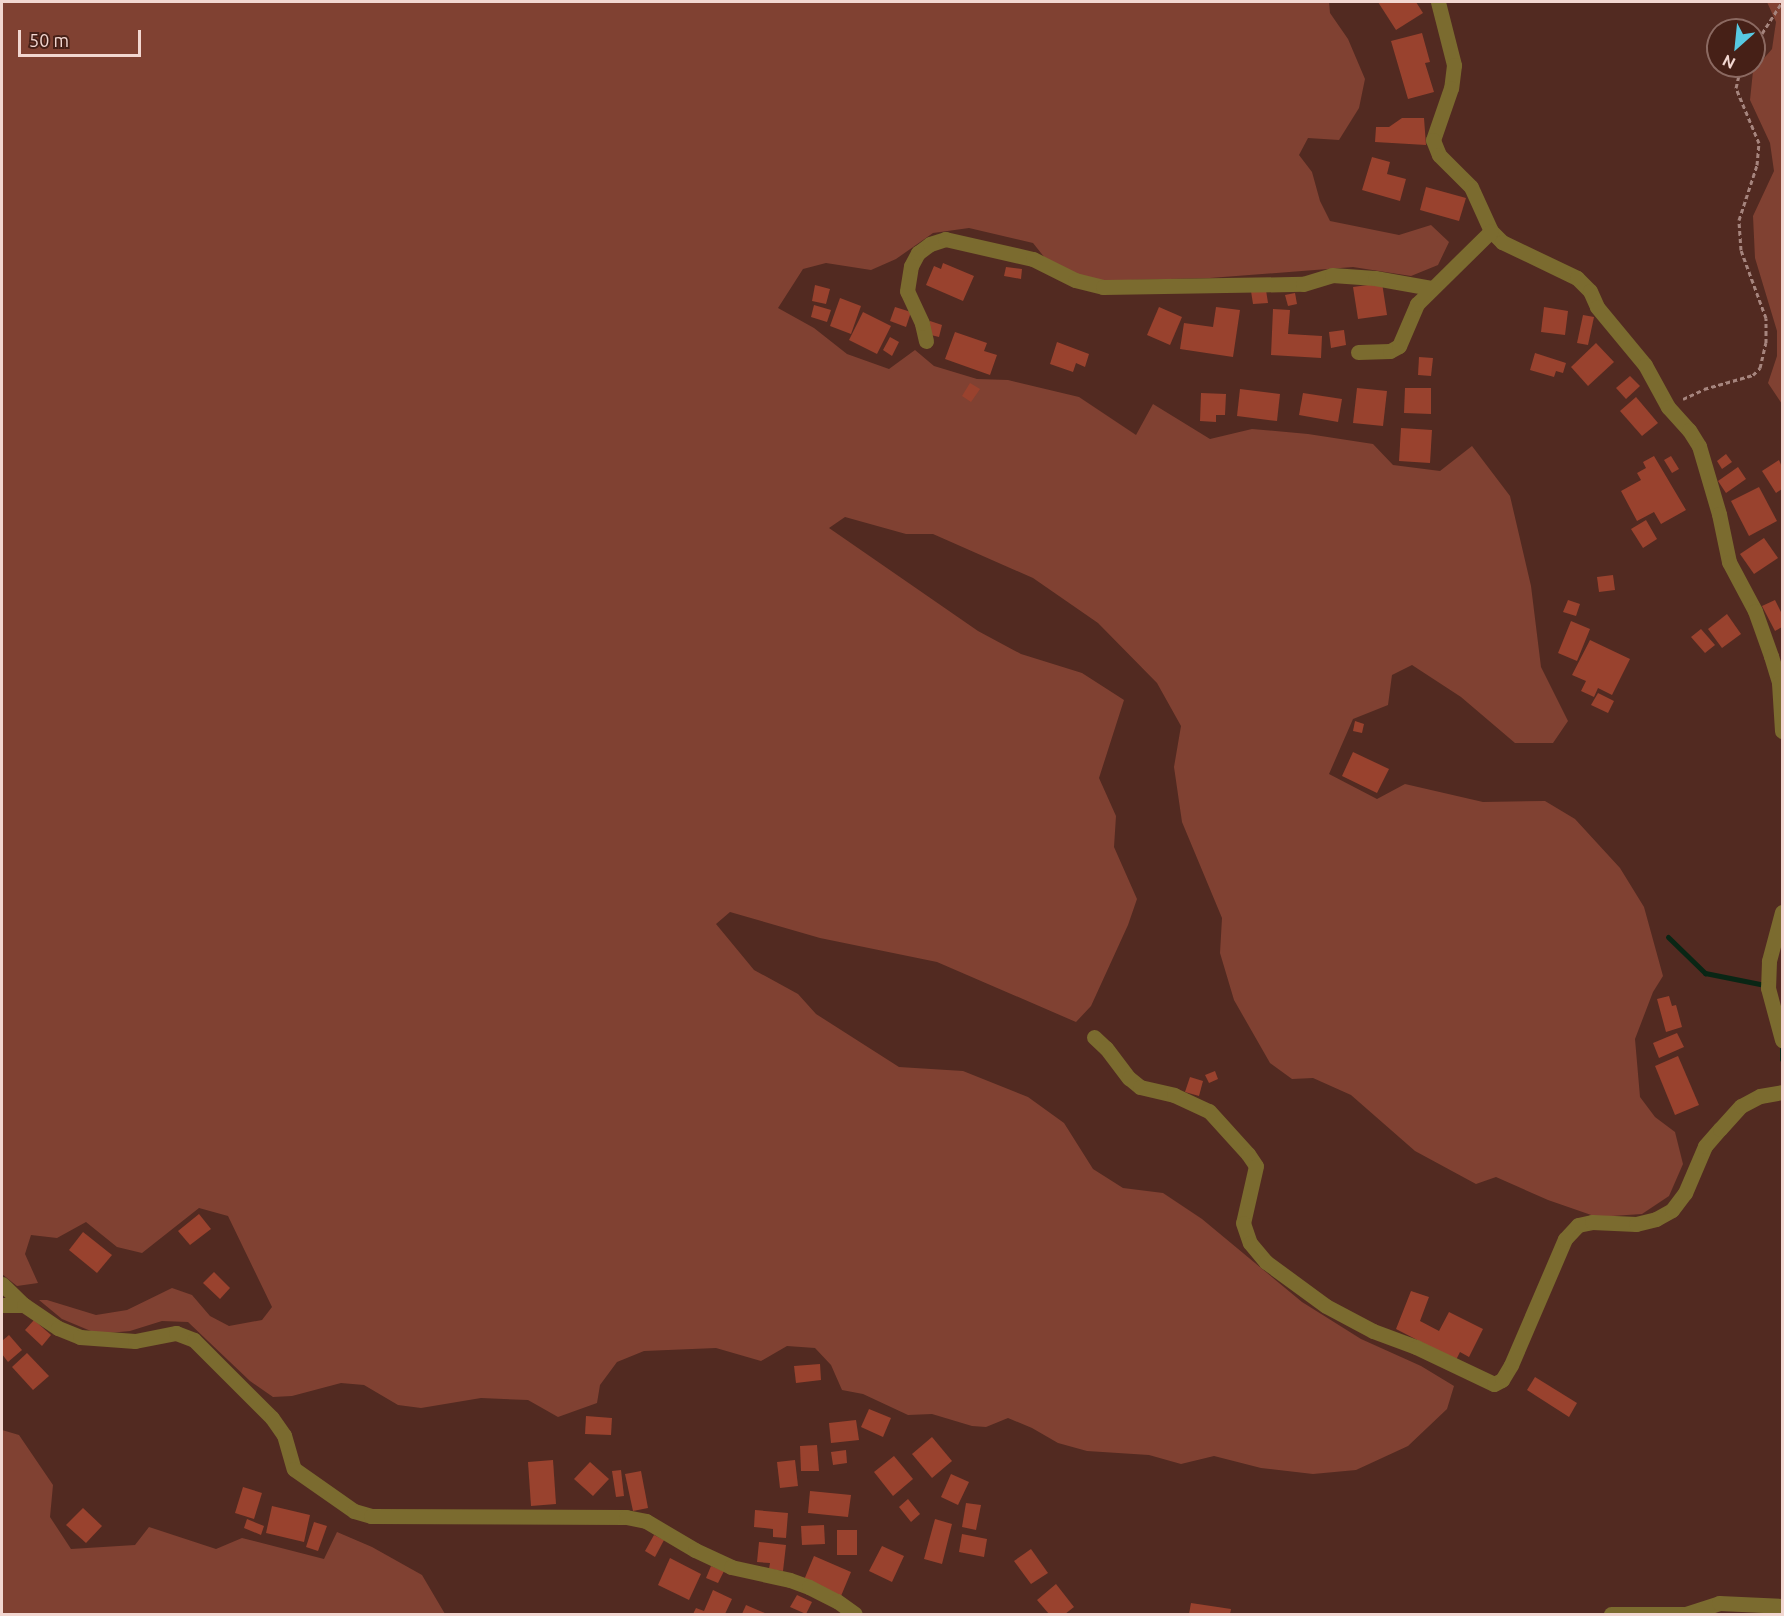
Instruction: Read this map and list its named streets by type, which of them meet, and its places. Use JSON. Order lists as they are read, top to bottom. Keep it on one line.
{"scale_bar":"50 m","north":"bottom left"}
